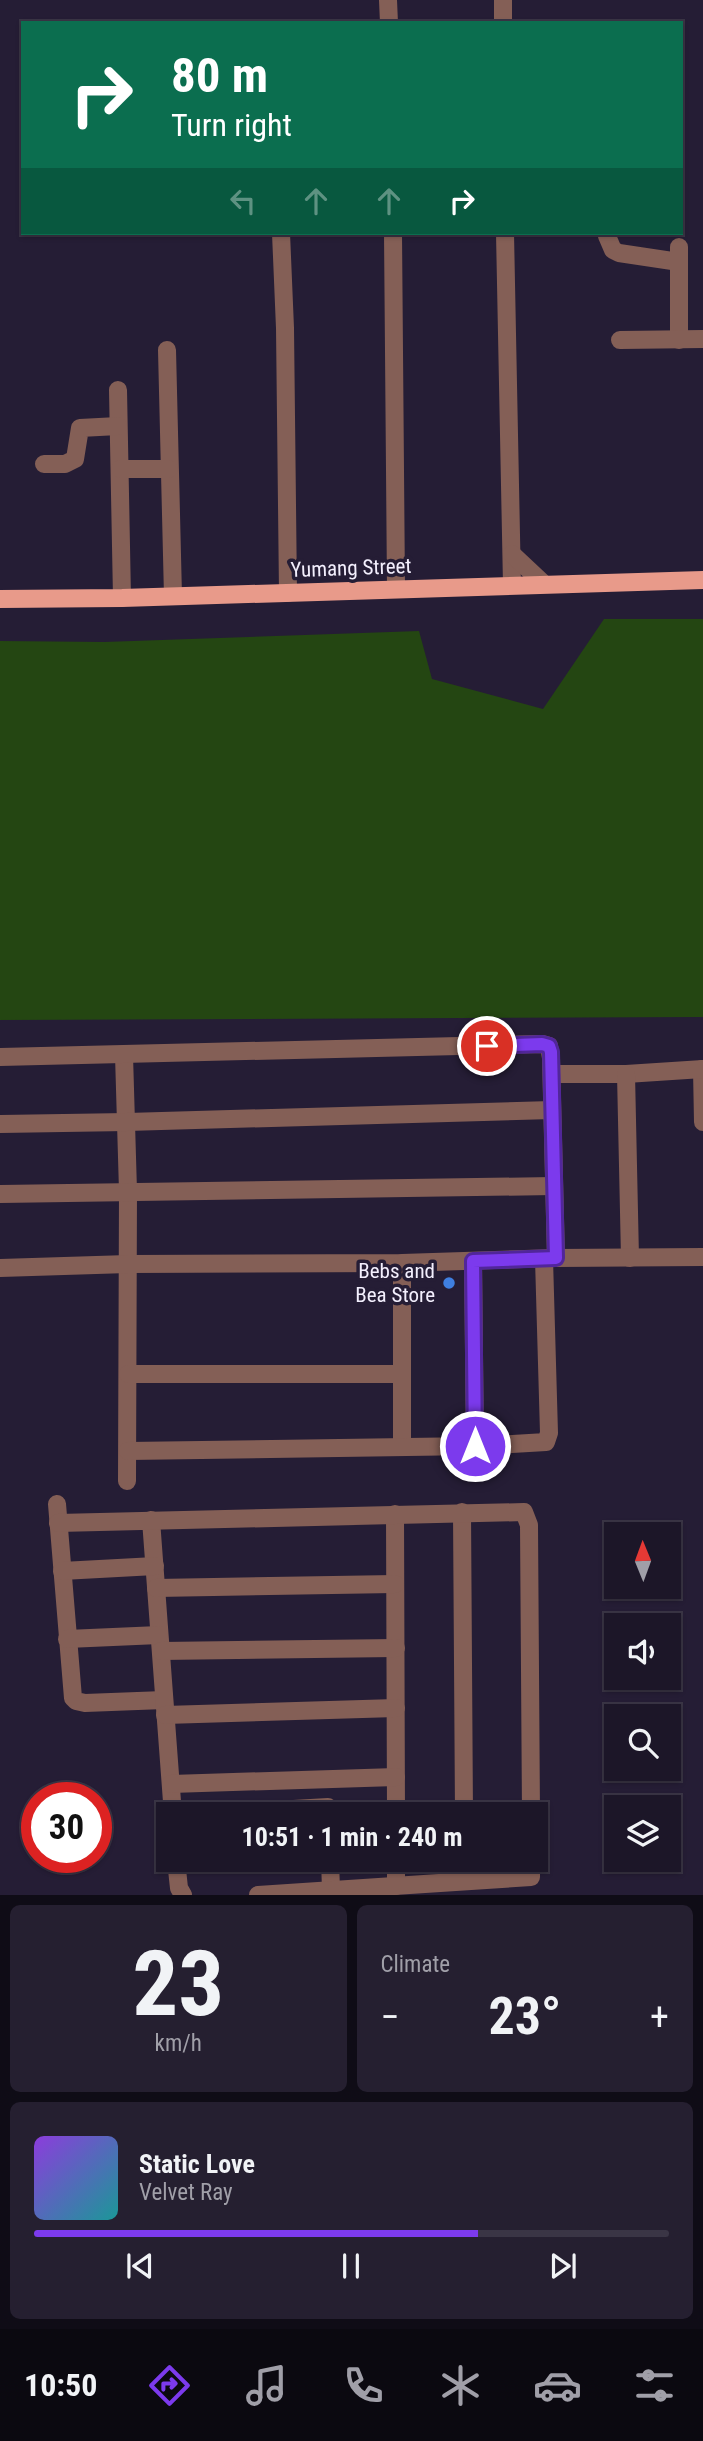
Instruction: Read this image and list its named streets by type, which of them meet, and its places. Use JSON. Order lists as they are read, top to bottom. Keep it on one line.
{"streets":{"main road":["Yumang Street"]},"places":["Bebs and Bea Store"],"north":"top","page":{"turn":["80 m","Turn right"],"limit":"30","trip":"10:51 · 1 min · 240 m","tile":[["23","km/h"],"Climate"],"heat":["−","23°","+"],"song":["Static Love","Velvet Ray"],"tabs":"10:50"}}
